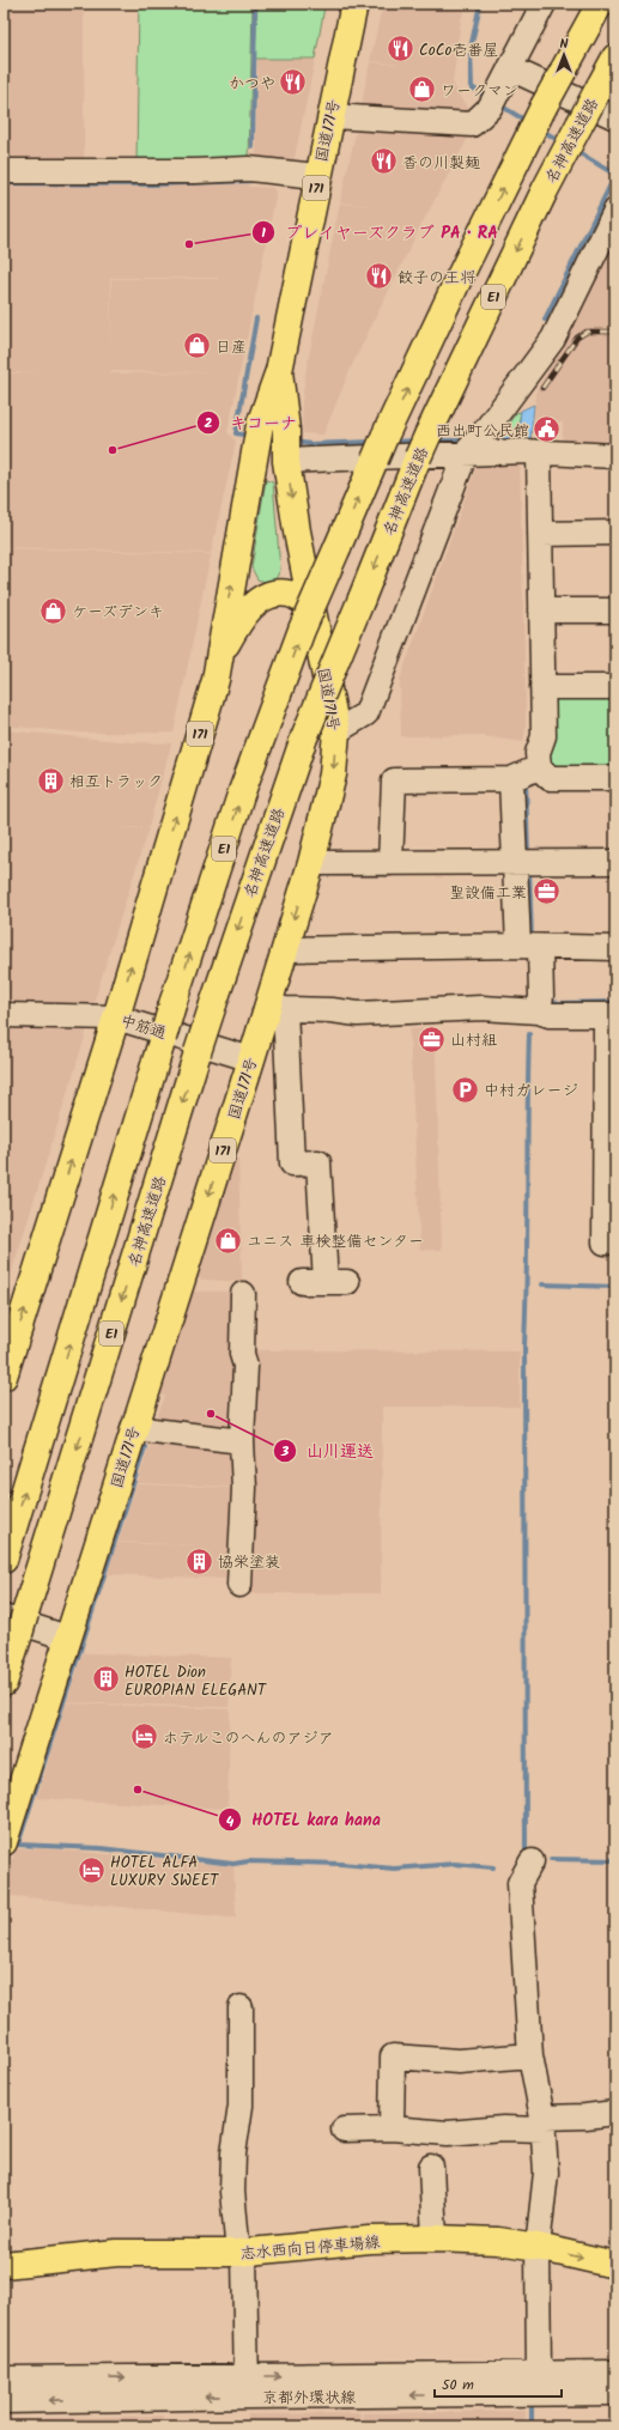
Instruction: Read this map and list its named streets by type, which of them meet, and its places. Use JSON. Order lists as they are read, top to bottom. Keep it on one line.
{"streets":{"main road":["国道171号","名神高速道路","171","E1","志水西向日停車場線"],"street":["中筋通","京都外環状線"]},"crossings":[["国道171号","中筋通"]],"places":{"restaurant":["CoCo壱番屋","かつや","香の川製麺","餃子の王将"],"shop":["ワークマン","日産","ケーズデンキ","ユニス 車検整備センター"],"other":["プレイヤーズクラブ PA・RA","キコーナ","山川運送","HOTEL kara hana"],"public building":["西出町公民館"],"building":["相互トラック","協栄塗装","HOTEL Dion EUROPIAN ELEGANT"],"office":["聖設備工業","山村組"],"parking":["中村ガレージ"],"hotel":["ホテルこのへんのアジア","HOTEL ALFA LUXURY SWEET"]},"scale_bar":"50 m","north":"top"}
